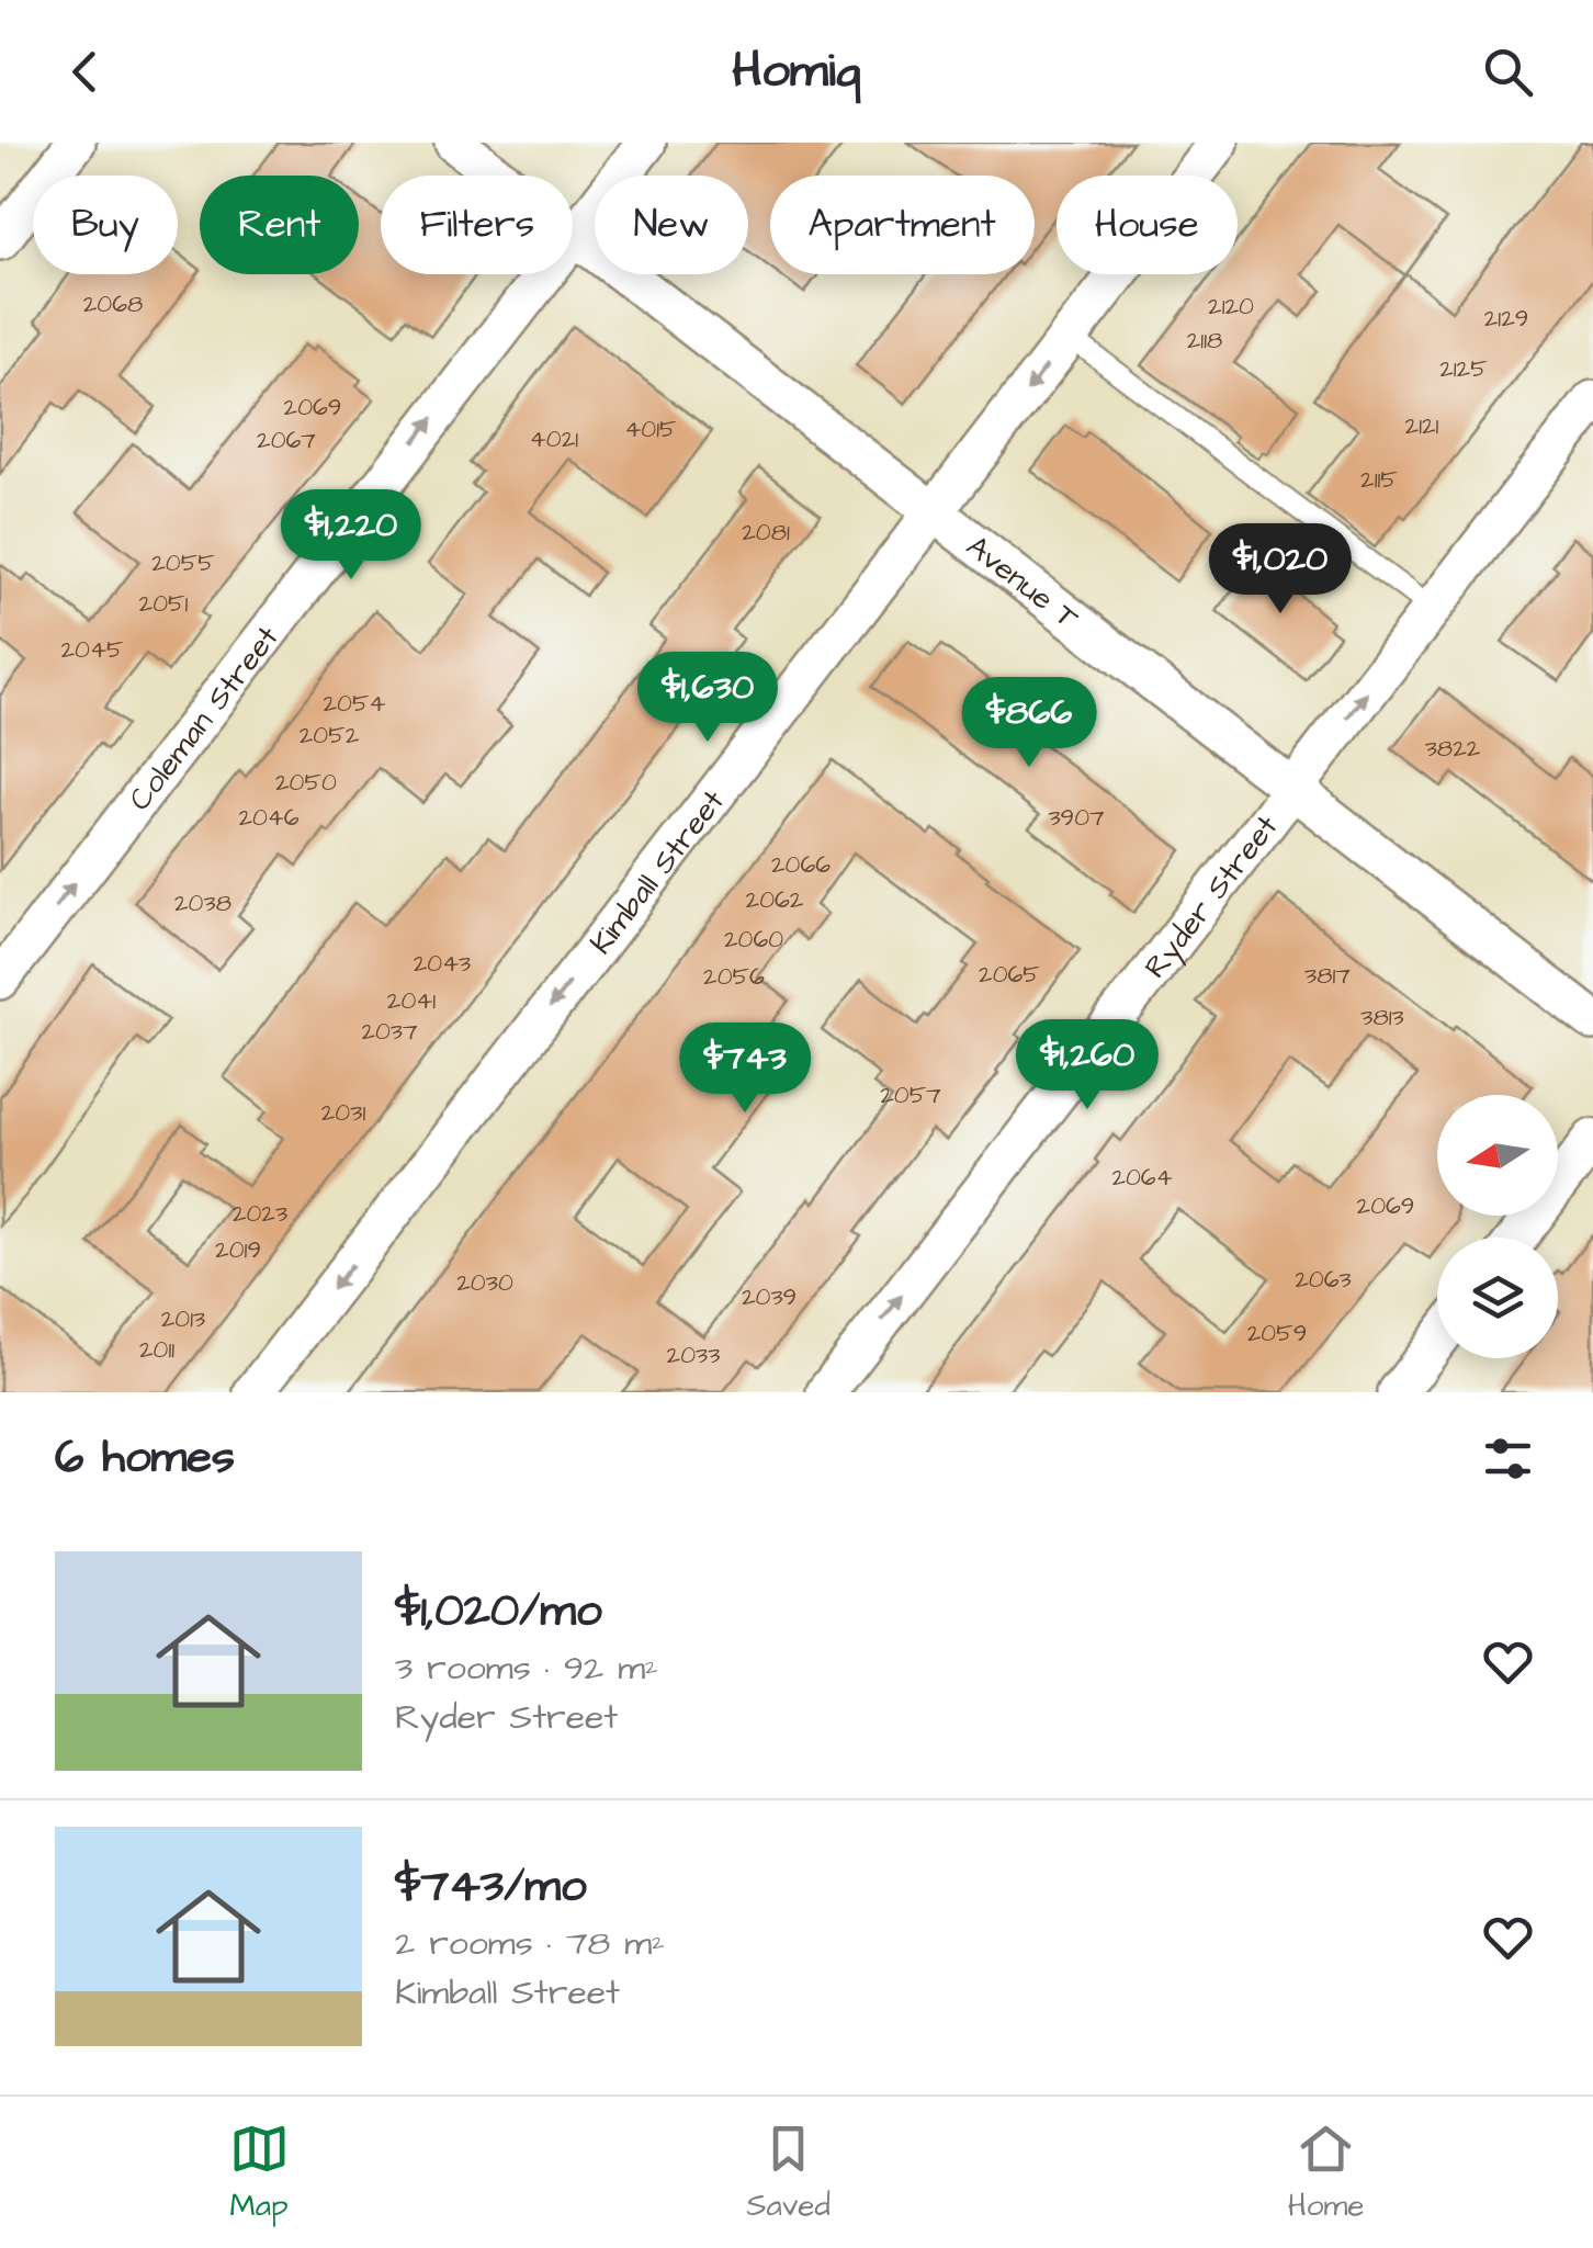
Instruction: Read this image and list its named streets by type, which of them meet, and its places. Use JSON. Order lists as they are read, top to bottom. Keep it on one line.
{"streets":{"street":["Avenue T","Coleman Street","Kimball Street","Ryder Street"]},"crossings":[["Avenue T","Coleman Street"],["Avenue T","Kimball Street"],["Avenue T","Ryder Street"]],"one_way":["Coleman Street","Kimball Street","Ryder Street"],"house_numbers":["2068","2120","2129","2118","2125","2069","2121","4015","4021","2067","2115","2081","2055","2051","2045","2054","2052","3822","2050","2046","3907","2066","2062","2038","2060","2043","2065","3817","2056","2041","3813","2037","2057","2031","2064","2069","2023","2019","2063","2030","2039","2013","2059","2011","2033"],"north":"left","page":{"header":"Homiq","chip":["Buy","Rent","Filters","New","Apartment","House"],"price":["$1,220","$1,020","$1,630","$866","$1,260","$743"],"heading":"6 homes","list":[{"name":"$1,020/mo","note":"3 rooms · 92 m² · Ryder Street"},{"name":"$743/mo","note":"2 rooms · 78 m² · Kimball Street"}],"tabs":["Map","Saved","Home"]}}
